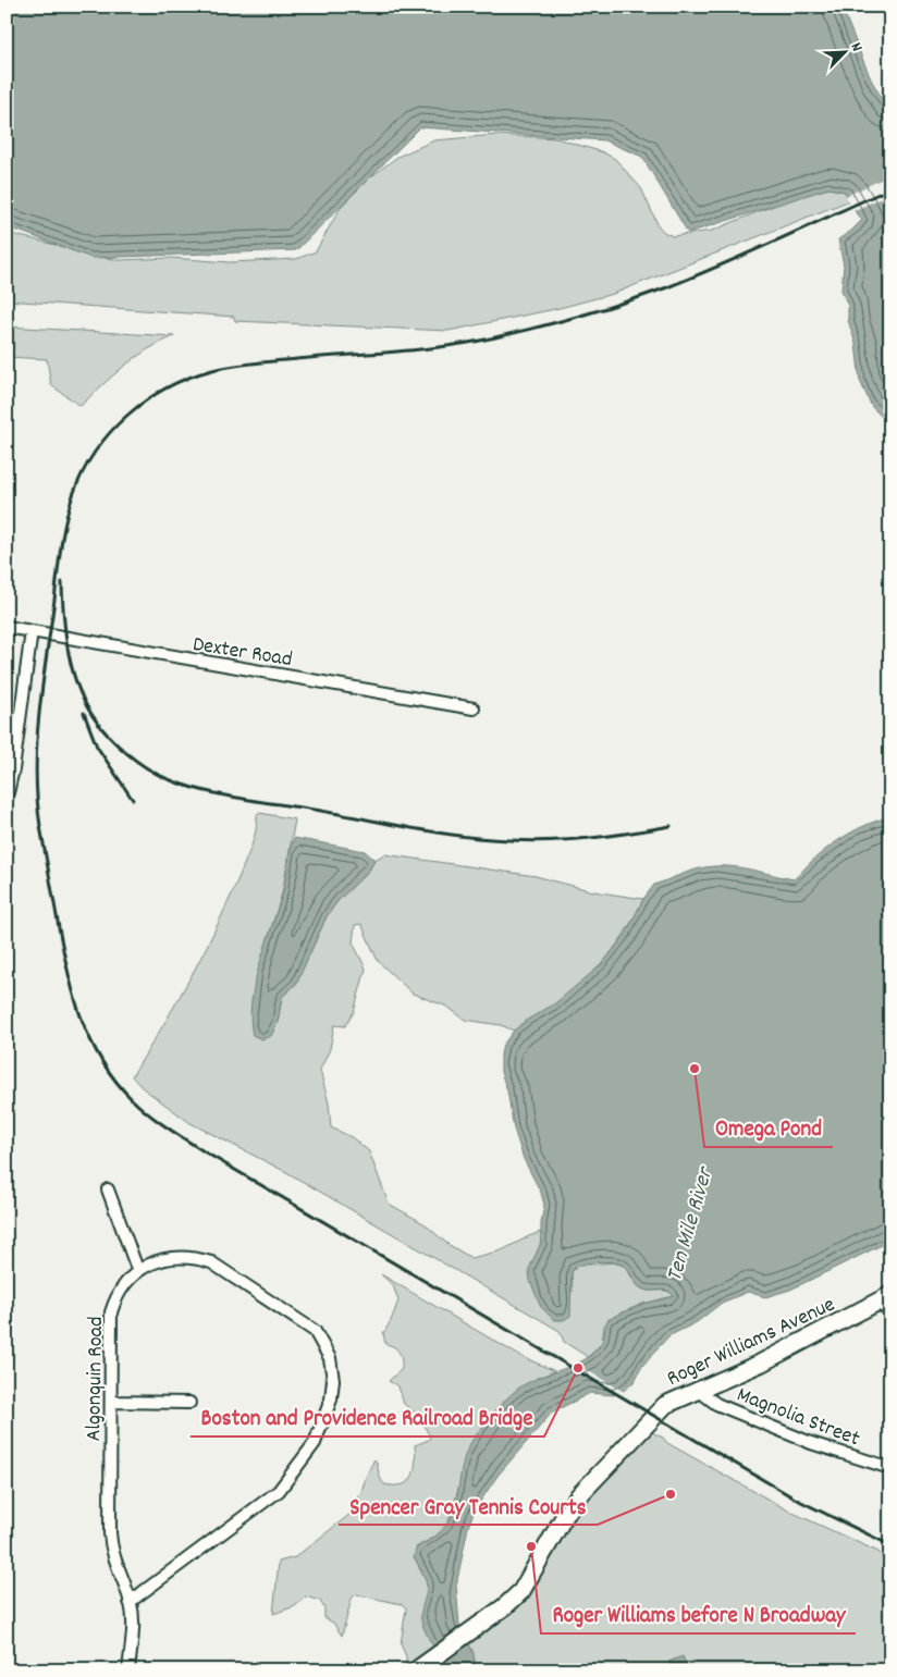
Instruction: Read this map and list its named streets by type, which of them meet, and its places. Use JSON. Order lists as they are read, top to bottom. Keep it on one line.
{"streets":{"main road":["Roger Williams Avenue"],"street":["Dexter Road","Algonquin Road","Magnolia Street"]},"crossings":[["Roger Williams Avenue","Magnolia Street"]],"water":["Ten Mile River"],"places":["Omega Pond","Boston and Providence Railroad Bridge","Spencer Gray Tennis Courts","Roger Williams before N Broadway"],"north":"top right"}
